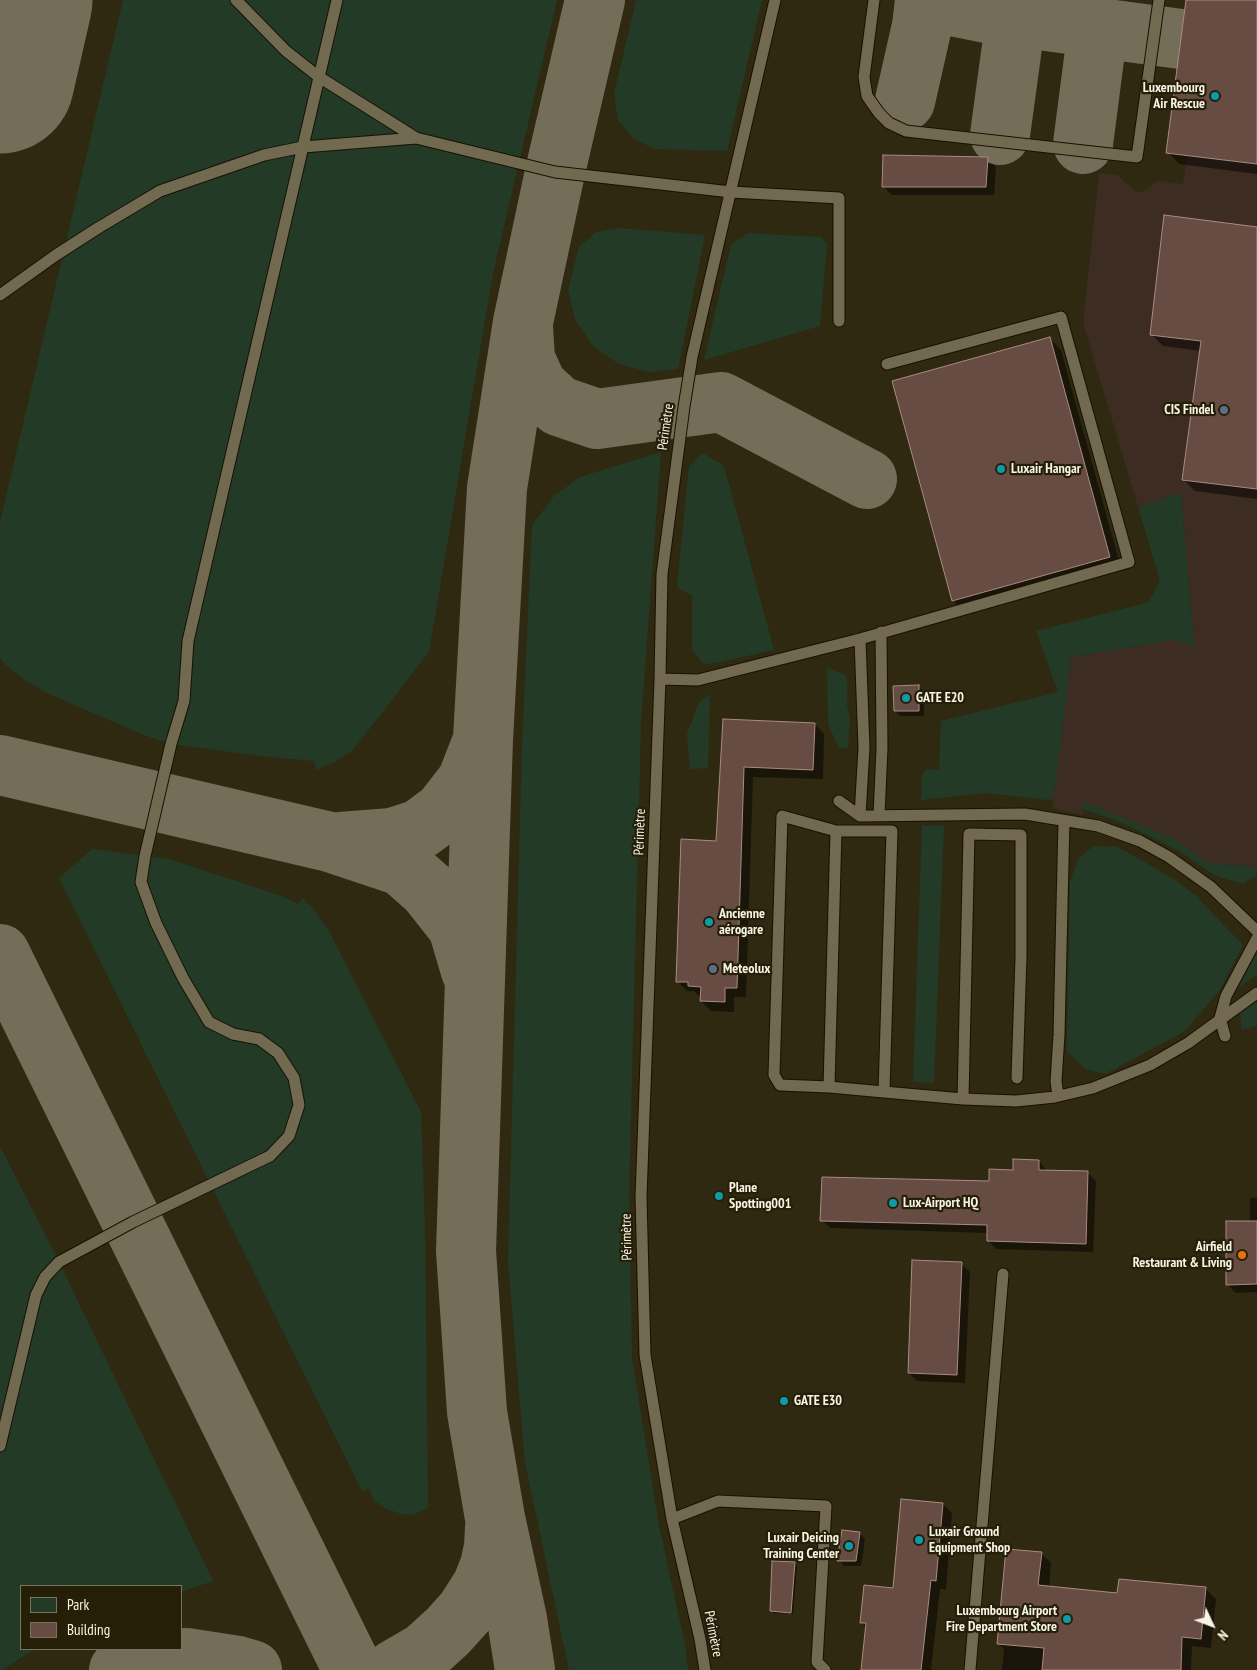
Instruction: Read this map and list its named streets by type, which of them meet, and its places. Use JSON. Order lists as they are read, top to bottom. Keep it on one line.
{"streets":{"lane":["Périmètre"]},"places":["Luxembourg Air Rescue","CIS Findel","Luxair Hangar","GATE E20","Ancienne aérogare","Meteolux","Plane Spotting001","Lux-Airport HQ","Airfield Restaurant & Living","GATE E30","Luxair Ground Equipment Shop","Luxair Deicing Training Center","Luxembourg Airport Fire Department Store"],"legend":["Park","Building"],"north":"bottom right"}
